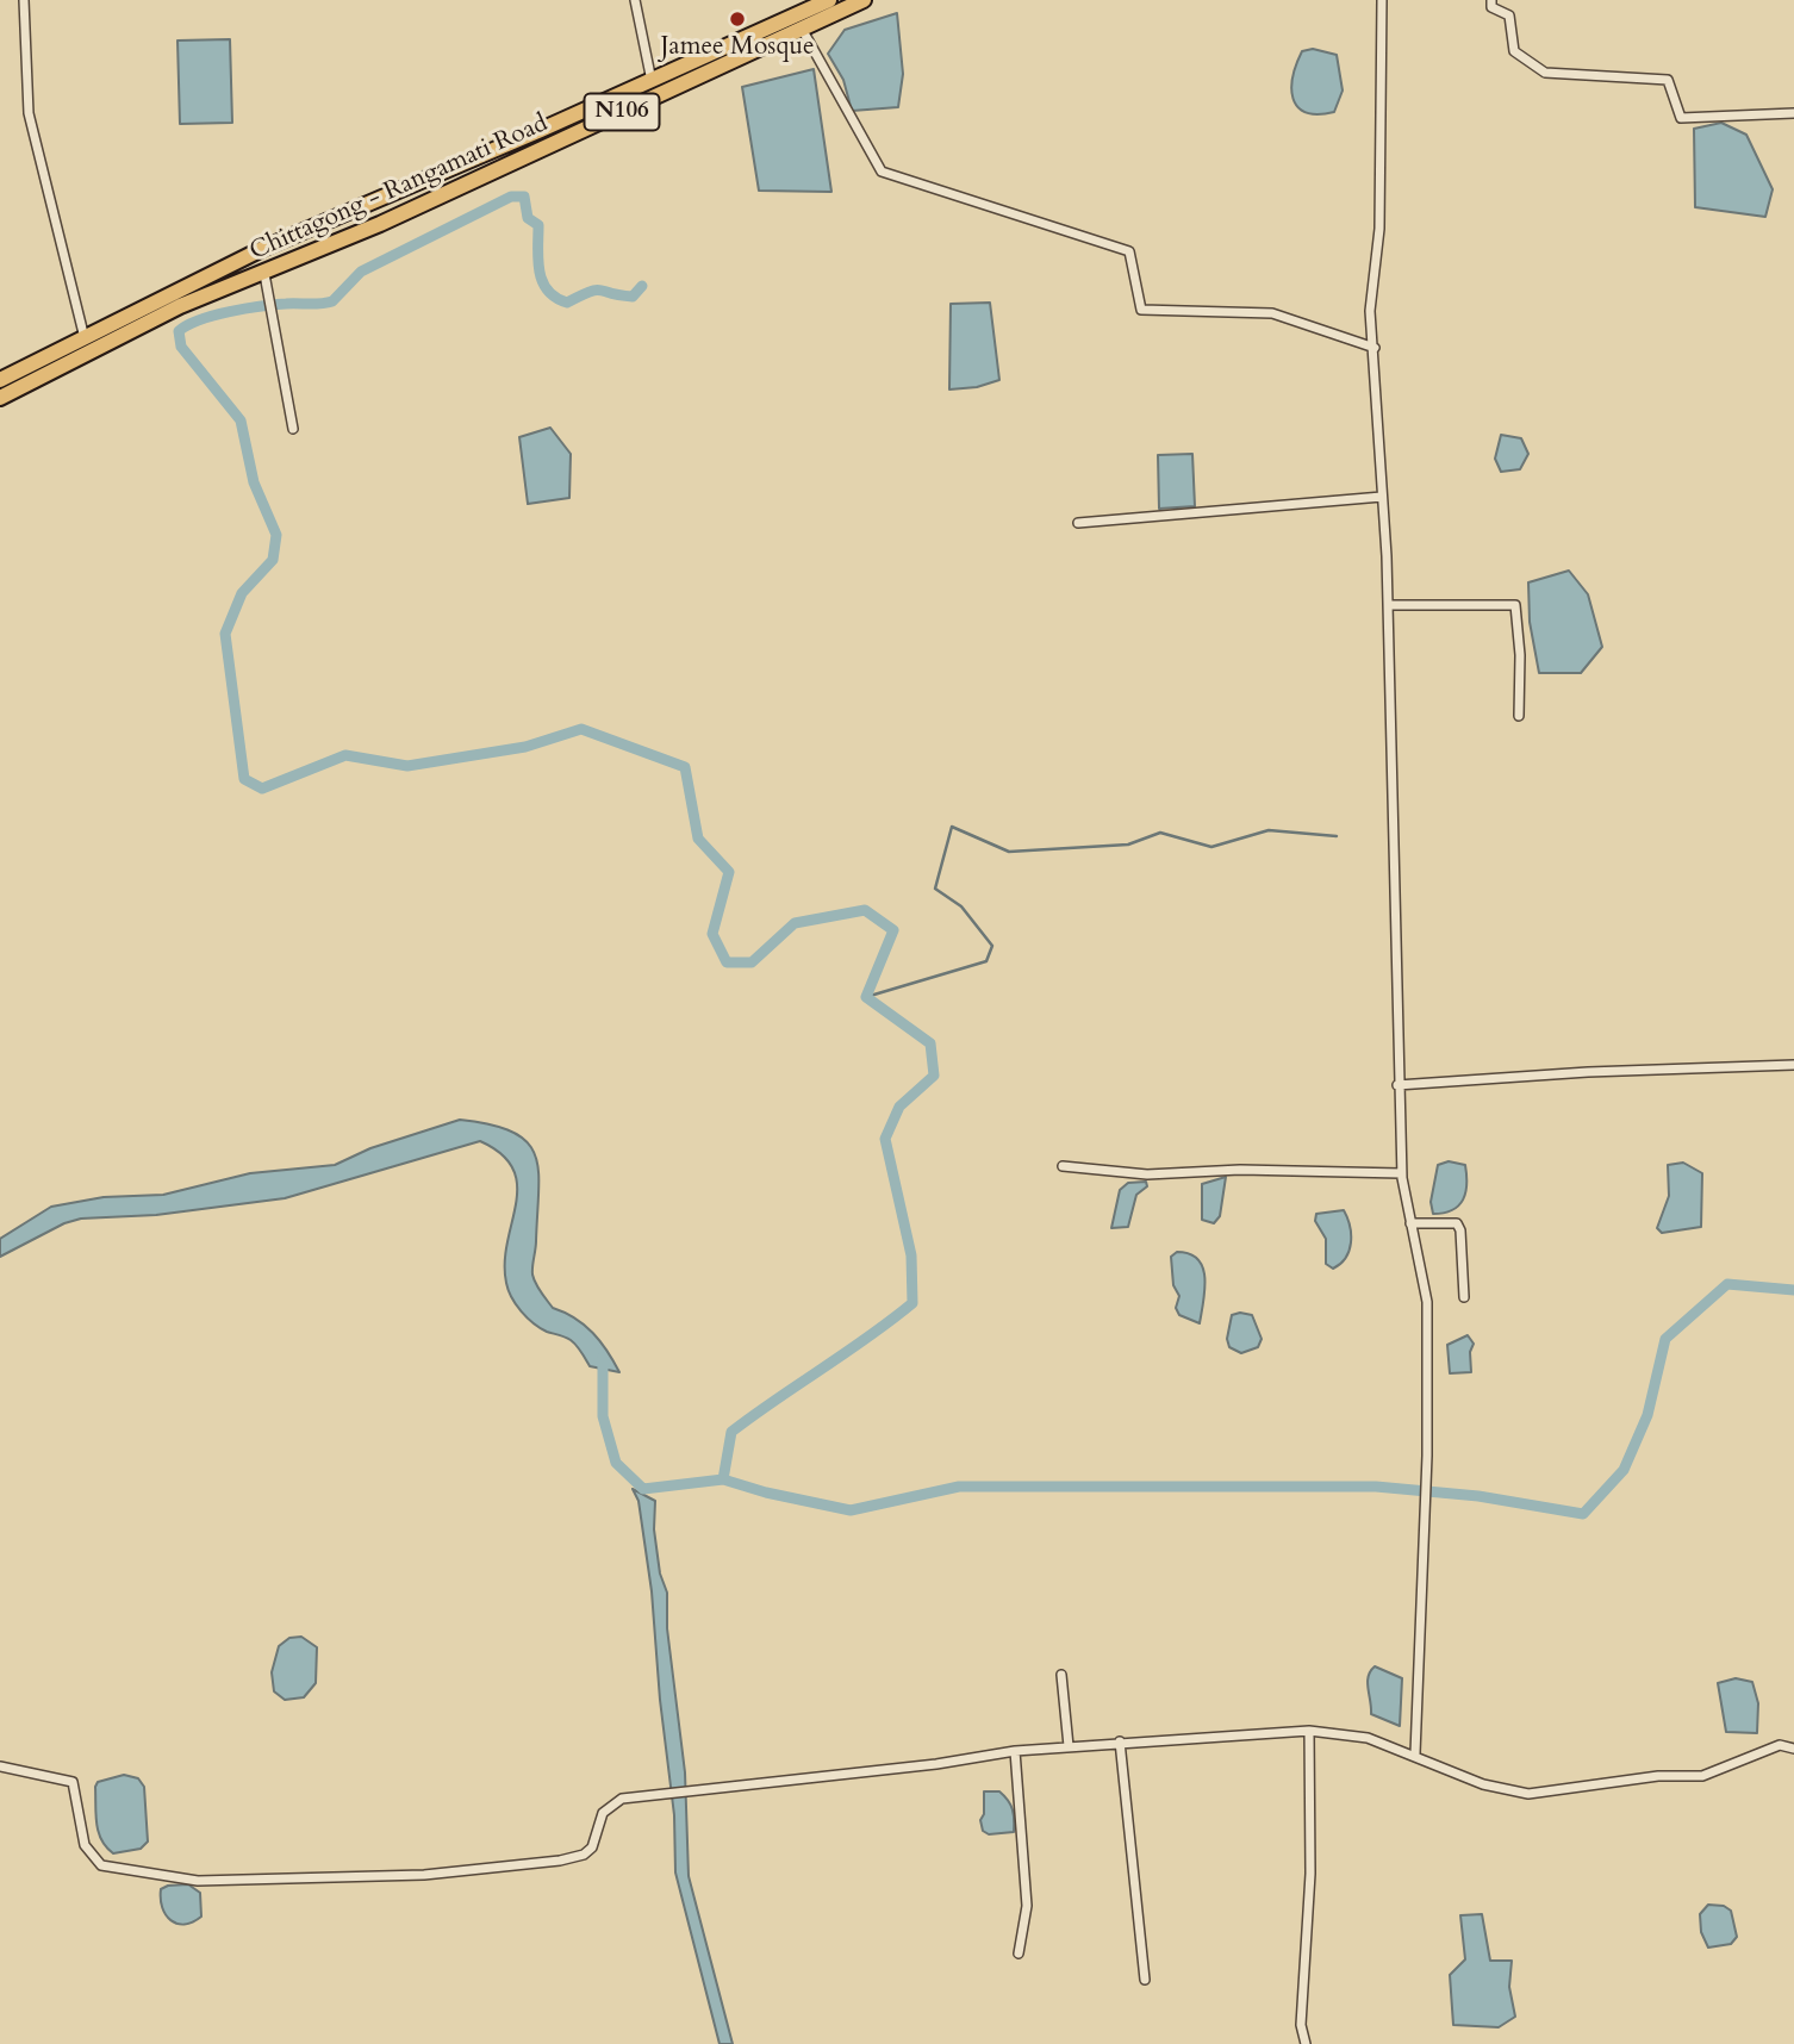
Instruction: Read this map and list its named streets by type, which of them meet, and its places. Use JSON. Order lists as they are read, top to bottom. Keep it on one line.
{"streets":{"highway":["N106","Chittagong - Rangamati Road"]},"places":["Jamee Mosque"]}
